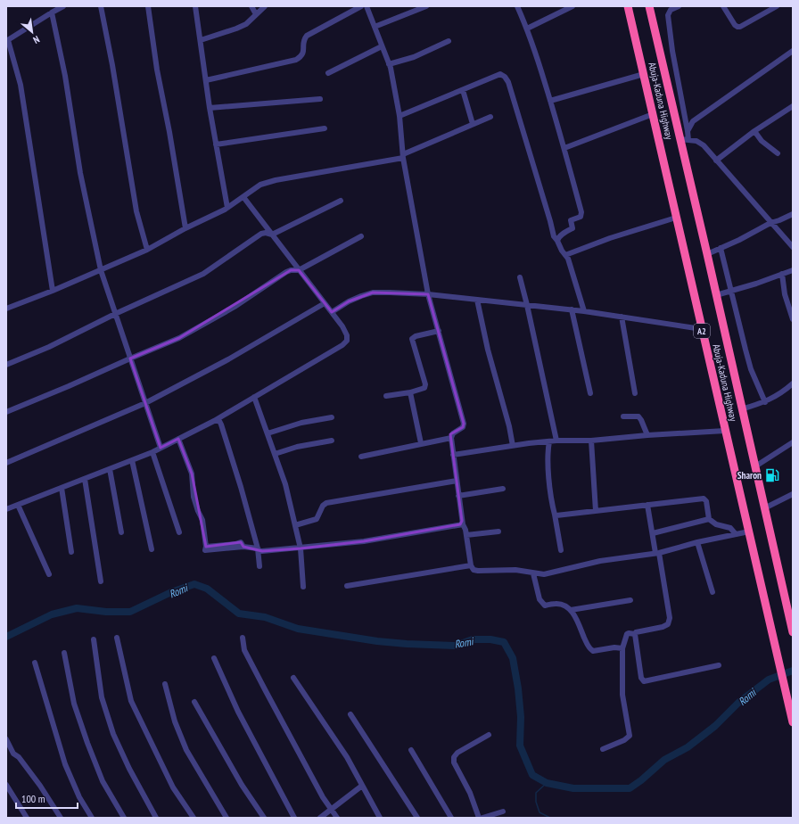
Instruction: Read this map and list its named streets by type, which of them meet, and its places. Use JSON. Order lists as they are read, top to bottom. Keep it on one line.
{"streets":{"highway":["Abuja-Kaduna Highway","A2"]},"water":["Romi"],"places":{"fuel station":["Sharon"]},"scale_bar":"100 m","north":"bottom right"}
